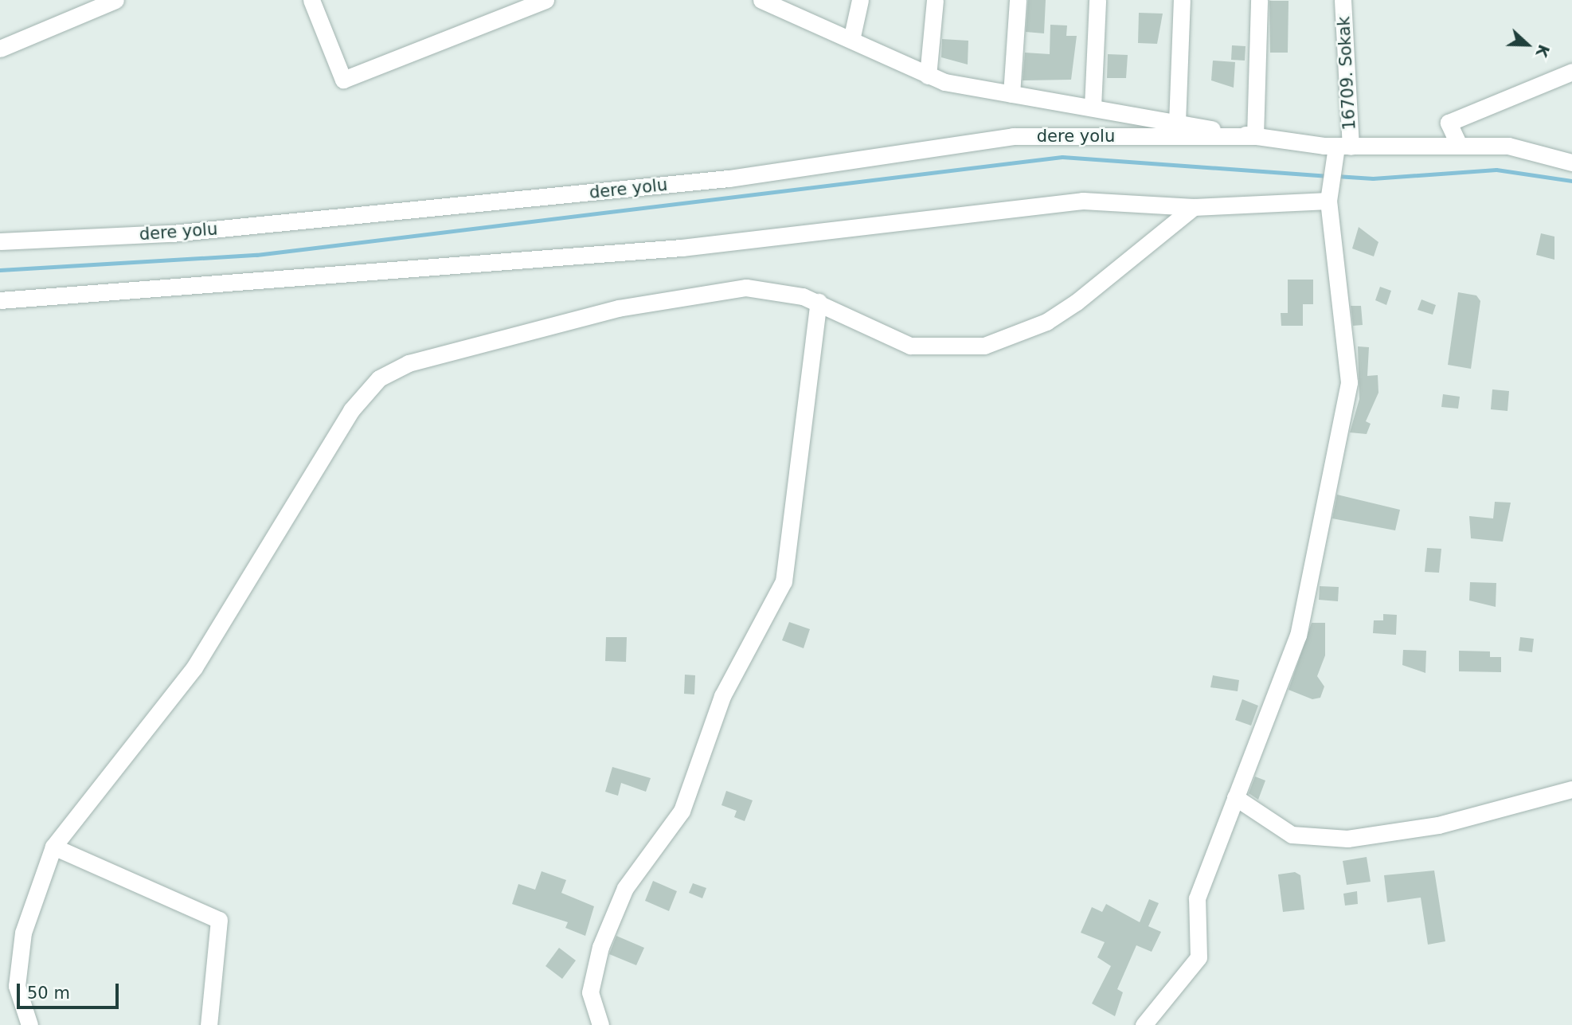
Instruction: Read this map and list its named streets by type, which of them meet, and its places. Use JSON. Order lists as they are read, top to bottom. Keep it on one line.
{"streets":{"street":["16709. Sokak","dere yolu"]},"scale_bar":"50 m","north":"right"}
